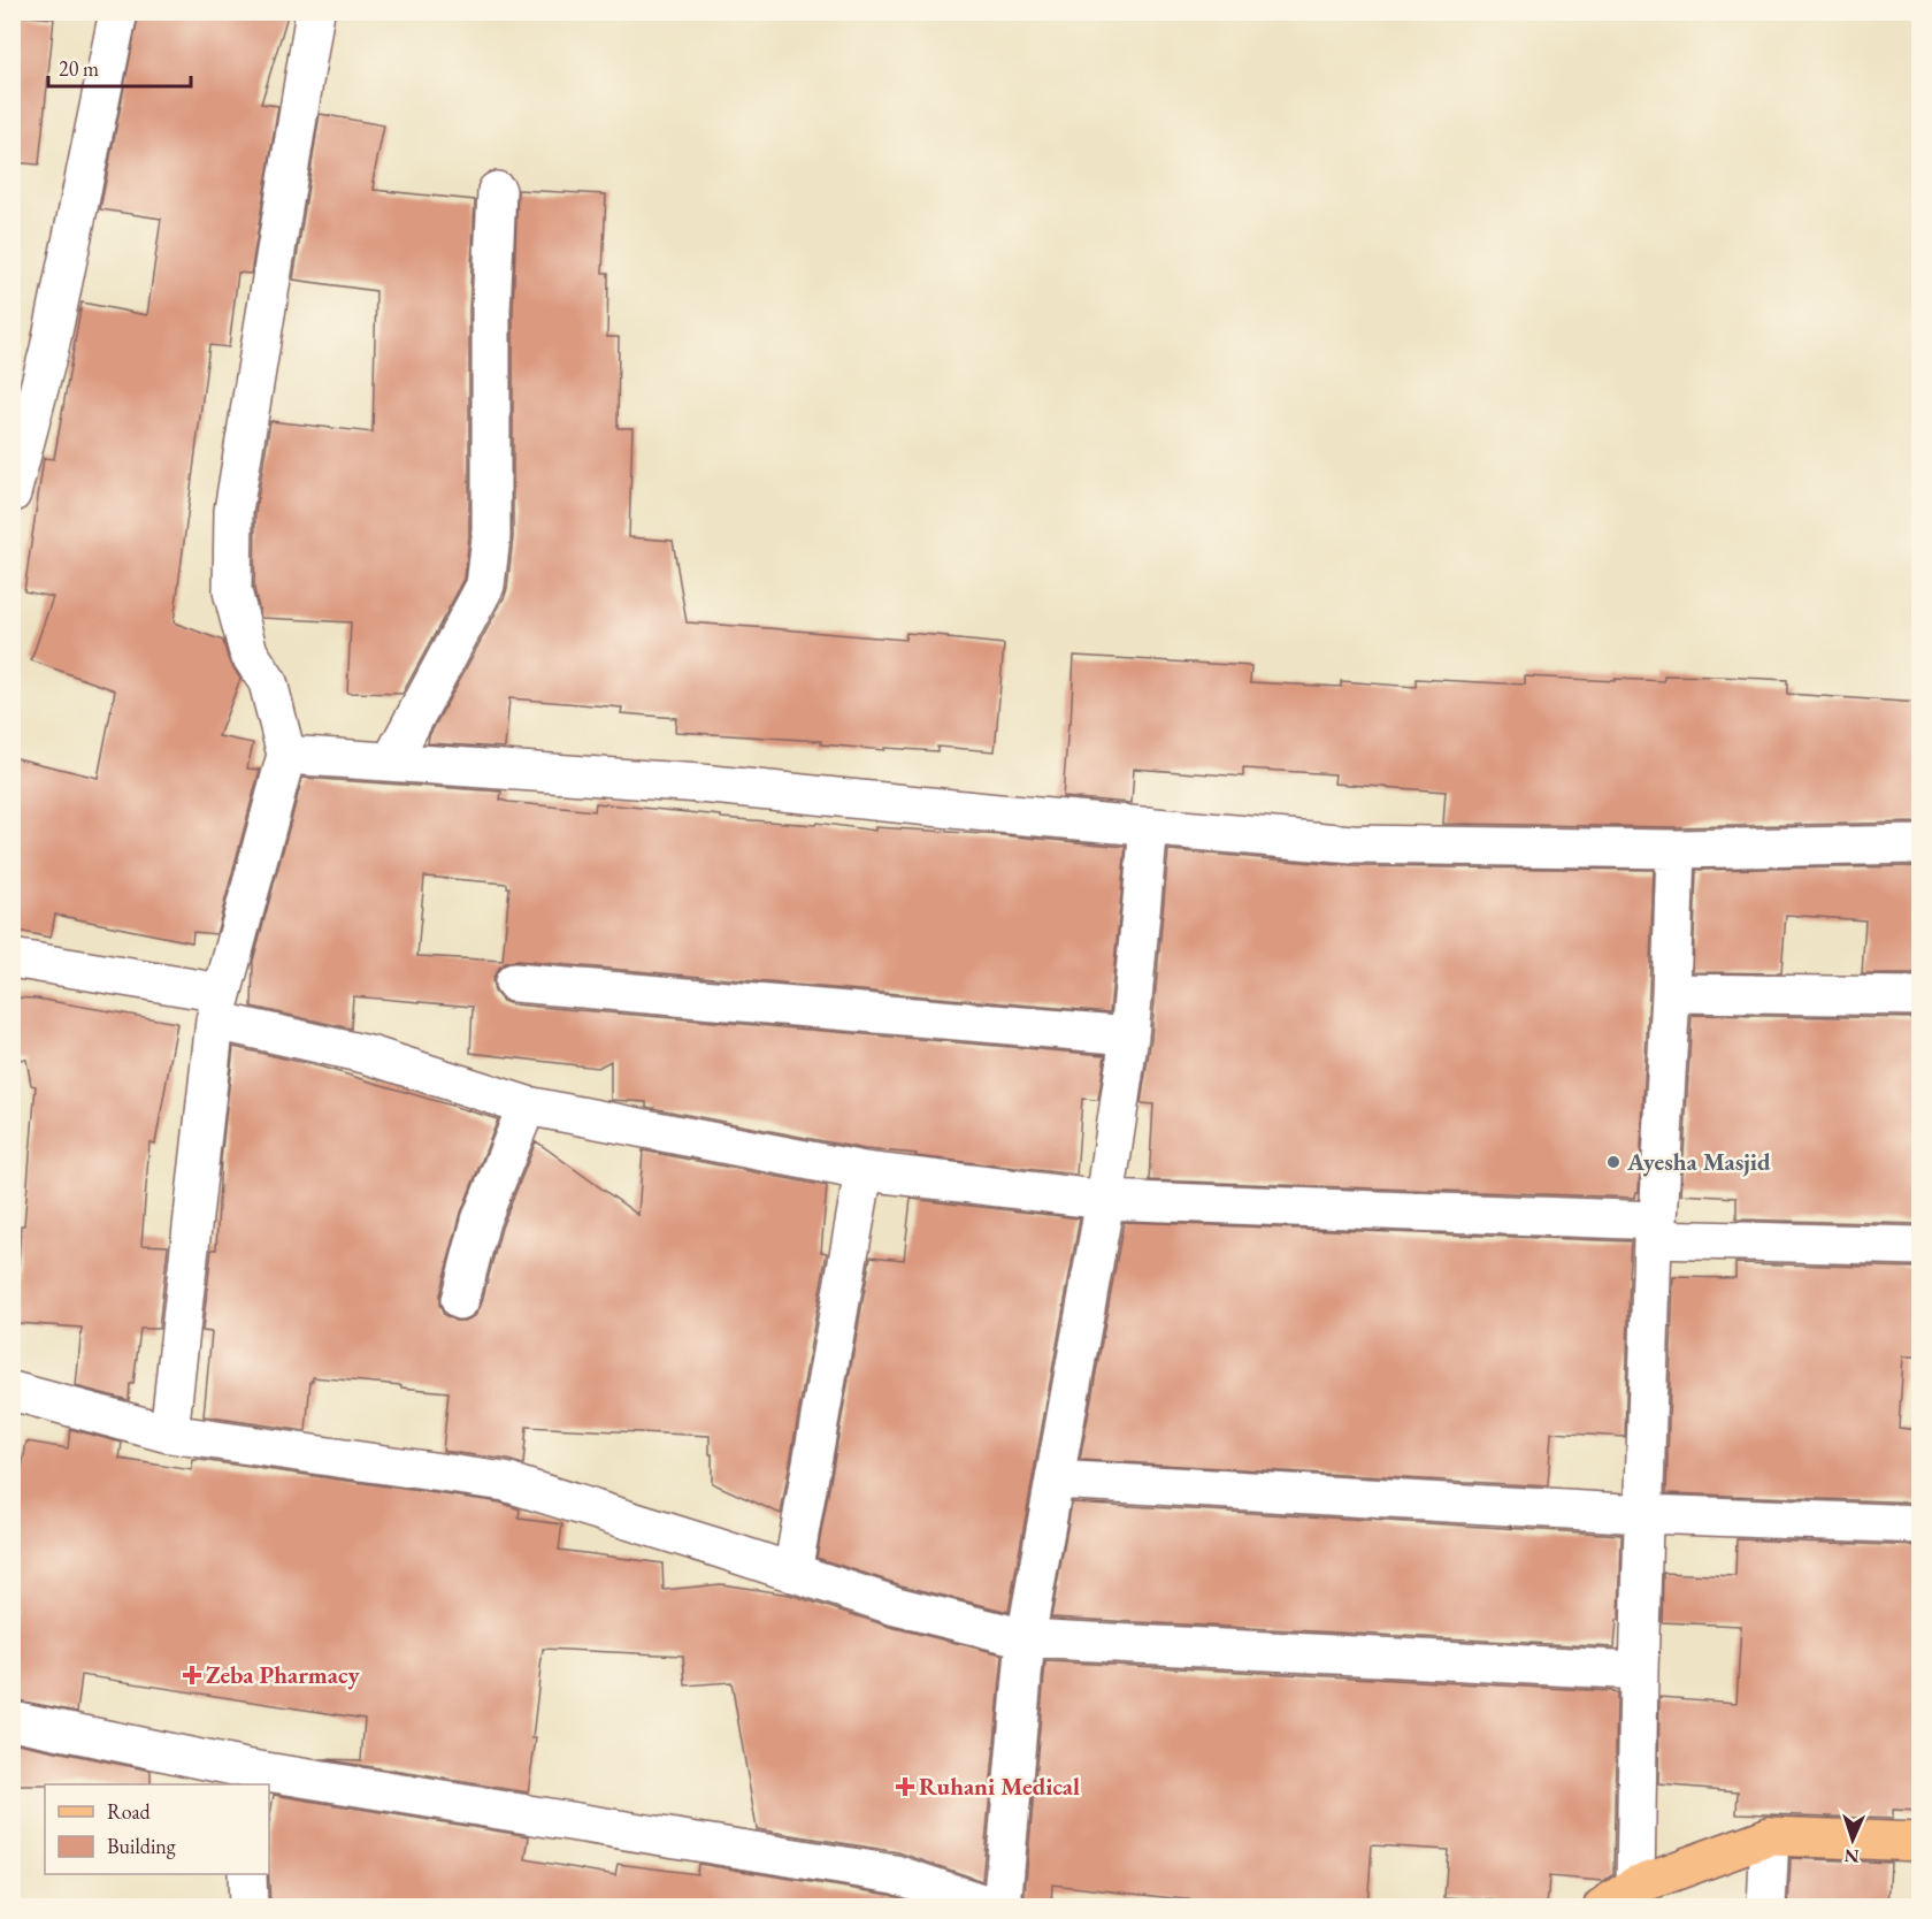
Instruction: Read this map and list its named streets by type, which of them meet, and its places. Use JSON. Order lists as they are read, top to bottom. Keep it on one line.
{"places":{"other":["Ayesha Masjid"],"health":["Zeba Pharmacy","Ruhani Medical"]},"legend":["Road","Building"],"scale_bar":"20 m","north":"bottom"}
